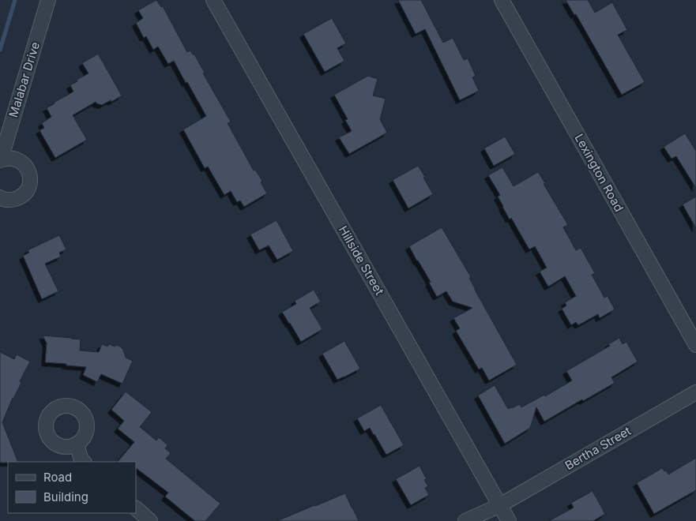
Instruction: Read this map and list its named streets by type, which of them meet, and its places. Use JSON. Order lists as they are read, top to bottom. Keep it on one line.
{"streets":{"street":["Malabar Drive","Lexington Road","Hillside Street","Bertha Street"]},"crossings":[["Hillside Street","Bertha Street"]],"legend":["Road","Building"]}
